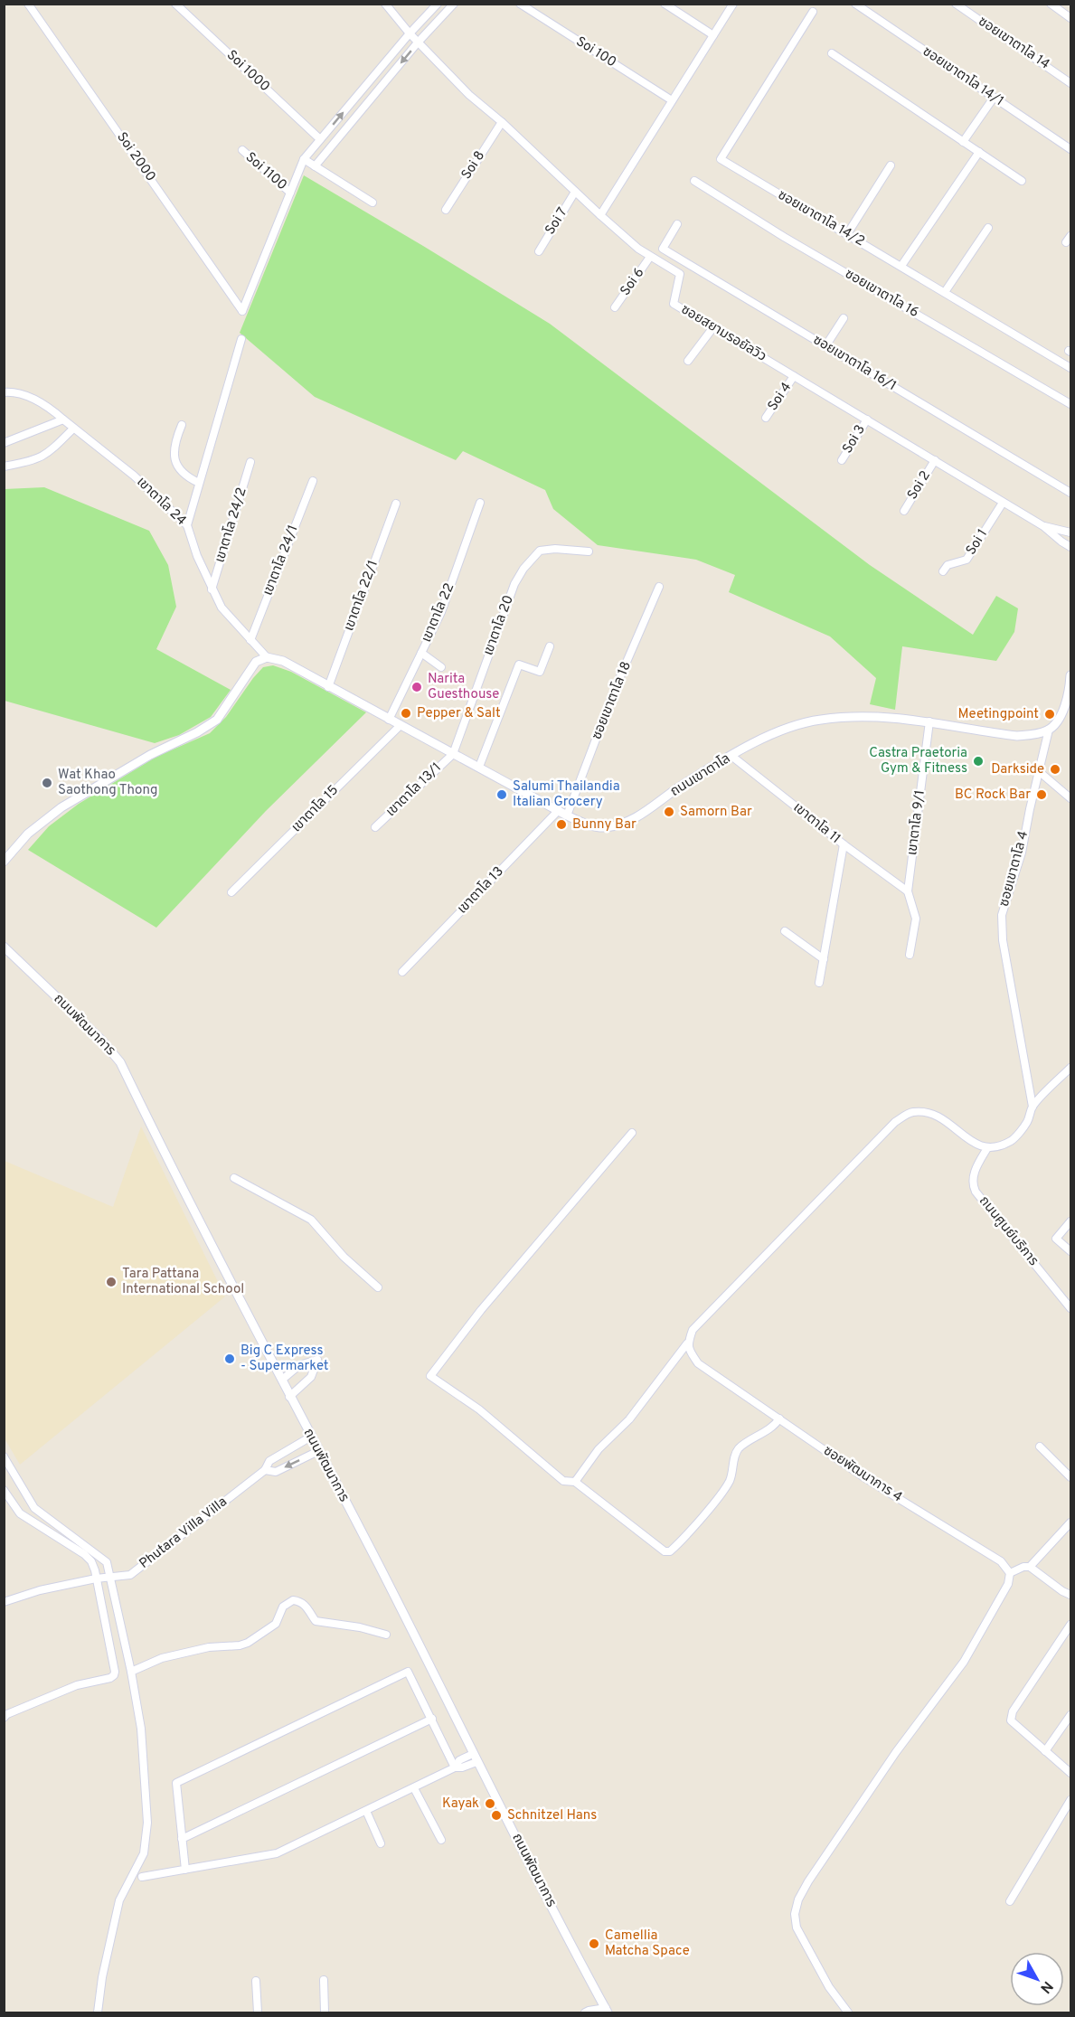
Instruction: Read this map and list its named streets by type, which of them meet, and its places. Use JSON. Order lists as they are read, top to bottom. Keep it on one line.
{"streets":{"street":["ซอยเขาตาโล 14","Soi 100","Soi 1000","ซอยเขาตาโล 14/1","Soi 2000","Soi 8","Soi 1100","ซอยเขาตาโล 14/2","Soi 7","Soi 6","ซอยเขาตาโล 16","ซอยสยามรอยัลวิว","ซอยเขาตาโล 16/1","Soi 4","Soi 3","Soi 2","เขาตาโล 24","เขาตาโล 24/2","Soi 1","เขาตาโล 24/1","เขาตาโล 22/1","เขาตาโล 22","เขาตาโล 20","ซอยเขาตาโล 18","ถนนเขาตาโล","เขาตาโล 13/1","เขาตาโล 15","เขาตาโล 9/1","เขาตาโล 11","ซอยเขาตาโล 4","เขาตาโล 13","ถนนพัฒนาการ","ถนนศูนย์บริการ","ซอยพัฒนาการ 4","Phutara Villa Villa"]},"crossings":[["Soi 2000","Soi 1100"],["Soi 8","ซอยสยามรอยัลวิว"],["Soi 7","ซอยสยามรอยัลวิว"],["Soi 6","ซอยสยามรอยัลวิว"],["ซอยสยามรอยัลวิว","Soi 4"],["ซอยสยามรอยัลวิว","Soi 3"],["ซอยสยามรอยัลวิว","Soi 2"],["ซอยสยามรอยัลวิว","Soi 1"],["เขาตาโล 24","เขาตาโล 24/2"],["เขาตาโล 24","เขาตาโล 24/1"],["เขาตาโล 24","ถนนเขาตาโล"],["เขาตาโล 22/1","ถนนเขาตาโล"],["เขาตาโล 22","ถนนเขาตาโล"],["เขาตาโล 20","ถนนเขาตาโล"],["เขาตาโล 20","เขาตาโล 13/1"],["ซอยเขาตาโล 18","ถนนเขาตาโล"],["ถนนเขาตาโล","เขาตาโล 13/1"],["ถนนเขาตาโล","เขาตาโล 15"],["ถนนเขาตาโล","เขาตาโล 9/1"],["ถนนเขาตาโล","เขาตาโล 11"],["ถนนเขาตาโล","ซอยเขาตาโล 4"],["ถนนเขาตาโล","เขาตาโล 13"],["ถนนพัฒนาการ","Phutara Villa Villa"]],"places":["Narita Guesthouse","Pepper & Salt","Meetingpoint","Castra Praetoria Gym & Fitness","Darkside","Wat Khao Saothong Thong","Salumi Thailandia Italian Grocery","BC Rock Bar","Samorn Bar","Bunny Bar","Tara Pattana International School","Big C Express - Supermarket","Kayak","Schnitzel Hans","Camellia Matcha Space"],"north":"bottom right"}
